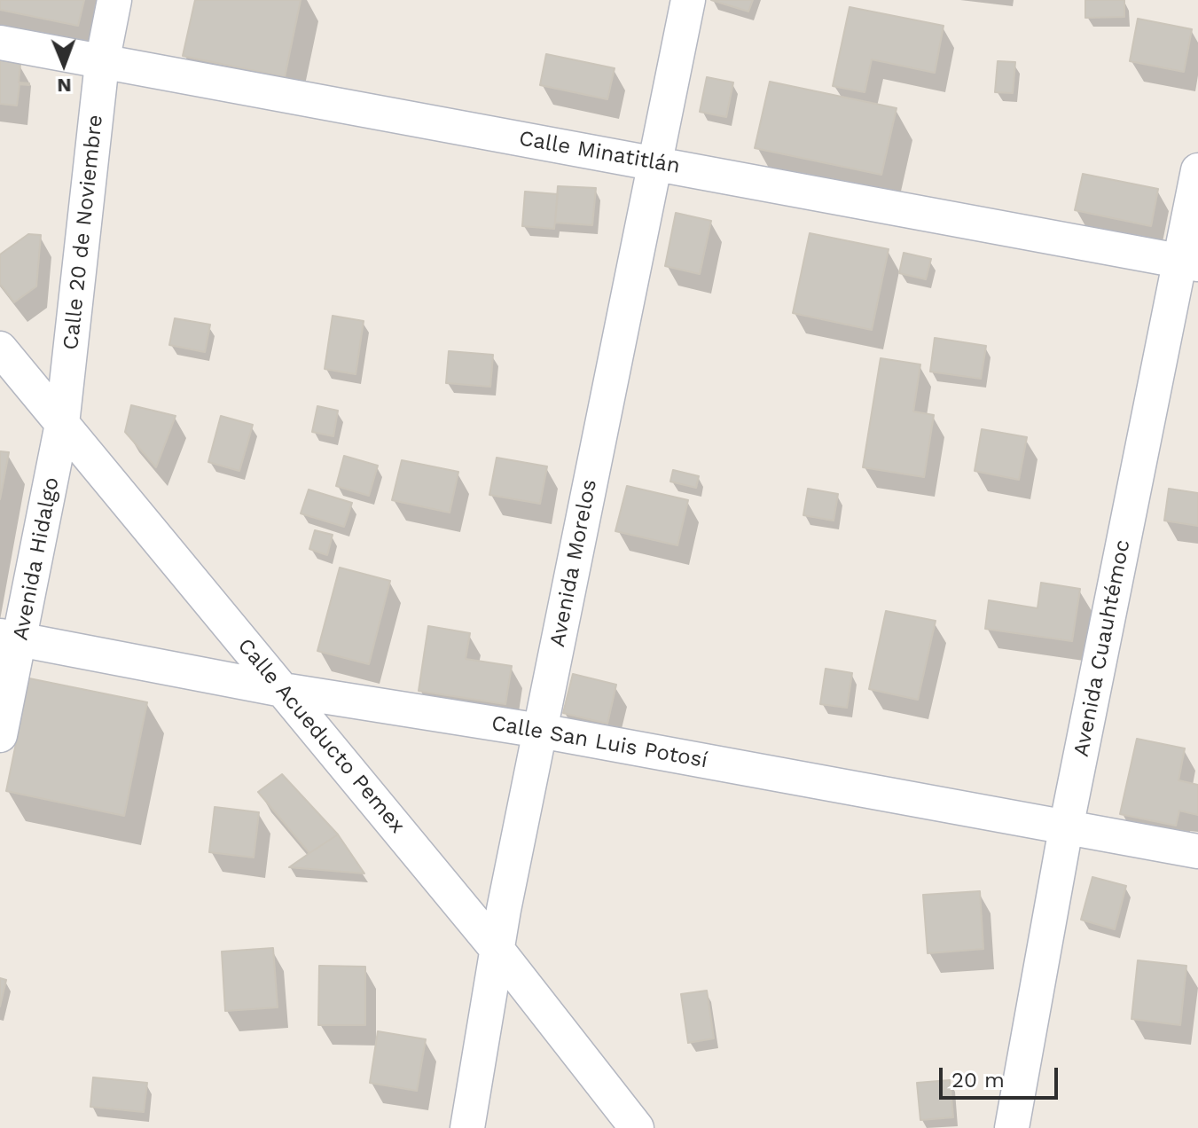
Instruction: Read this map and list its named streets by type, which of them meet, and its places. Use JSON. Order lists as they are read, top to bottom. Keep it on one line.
{"streets":{"street":["Calle Minatitlán","Calle 20 de Noviembre","Avenida Hidalgo","Avenida Morelos","Avenida Cuauhtémoc","Calle Acueducto Pemex","Calle San Luis Potosí"]},"crossings":[["Calle Minatitlán","Calle 20 de Noviembre"],["Calle Minatitlán","Avenida Morelos"],["Calle Minatitlán","Avenida Cuauhtémoc"],["Calle 20 de Noviembre","Avenida Hidalgo"],["Calle 20 de Noviembre","Calle Acueducto Pemex"],["Avenida Hidalgo","Calle Acueducto Pemex"],["Avenida Hidalgo","Calle San Luis Potosí"],["Avenida Morelos","Calle Acueducto Pemex"],["Avenida Morelos","Calle San Luis Potosí"],["Avenida Cuauhtémoc","Calle San Luis Potosí"],["Calle Acueducto Pemex","Calle San Luis Potosí"]],"scale_bar":"20 m","north":"bottom"}
